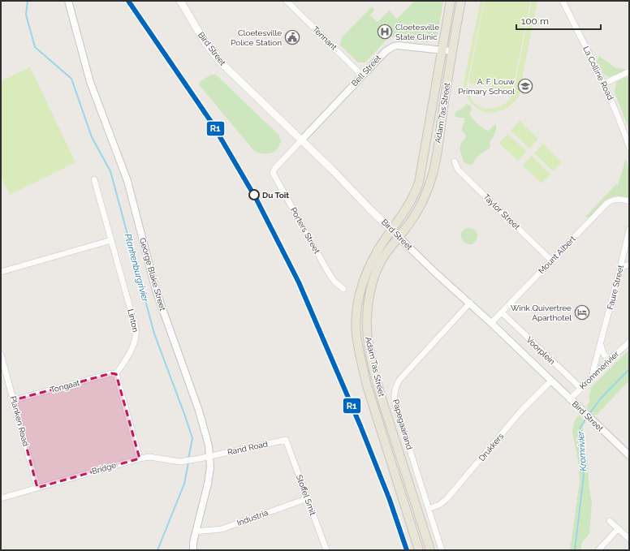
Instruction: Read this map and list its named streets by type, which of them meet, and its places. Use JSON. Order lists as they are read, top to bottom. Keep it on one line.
{"streets":{"main road":["Bird Street","Adam Tas Street"],"street":["Tennant","Bell Street","La Colline Road","Taylor Street","Porters Street","Mount Albert","George Blake Street","Faure Street","Linton","Voorplein","Krommerivier","Tongaat","Planken Road","Papegaairand","Drukkers","Rand Road","Bridge","Stoffel Smit","Industria"]},"crossings":[["Tennant","Bell Street"],["Bird Street","Bell Street"],["Bird Street","Adam Tas Street"],["Bird Street","Porters Street"],["Bird Street","Mount Albert"],["Bird Street","Krommerivier"],["Bird Street","Papegaairand"],["Bird Street","Drukkers"],["Bell Street","Adam Tas Street"],["Bell Street","Porters Street"],["Taylor Street","Mount Albert"],["Mount Albert","Voorplein"],["George Blake Street","Rand Road"],["George Blake Street","Bridge"],["George Blake Street","Industria"],["Faure Street","Krommerivier"],["Linton","Tongaat"],["Voorplein","Krommerivier"],["Tongaat","Planken Road"],["Planken Road","Bridge"],["Papegaairand","Drukkers"],["Rand Road","Bridge"],["Rand Road","Stoffel Smit"],["Stoffel Smit","Industria"]],"water":["Plankenburgrivier","Kromrivier"],"places":{"hospital":["Cloetesville State Clinic"],"public building":["Cloetesville Police Station"],"school or university":["A. F. Louw Primary School"],"other":["Du Toit"],"hotel":["Wink Quivertree Aparthotel"]},"lines":["transit line R1"],"scale_bar":"100 m"}
